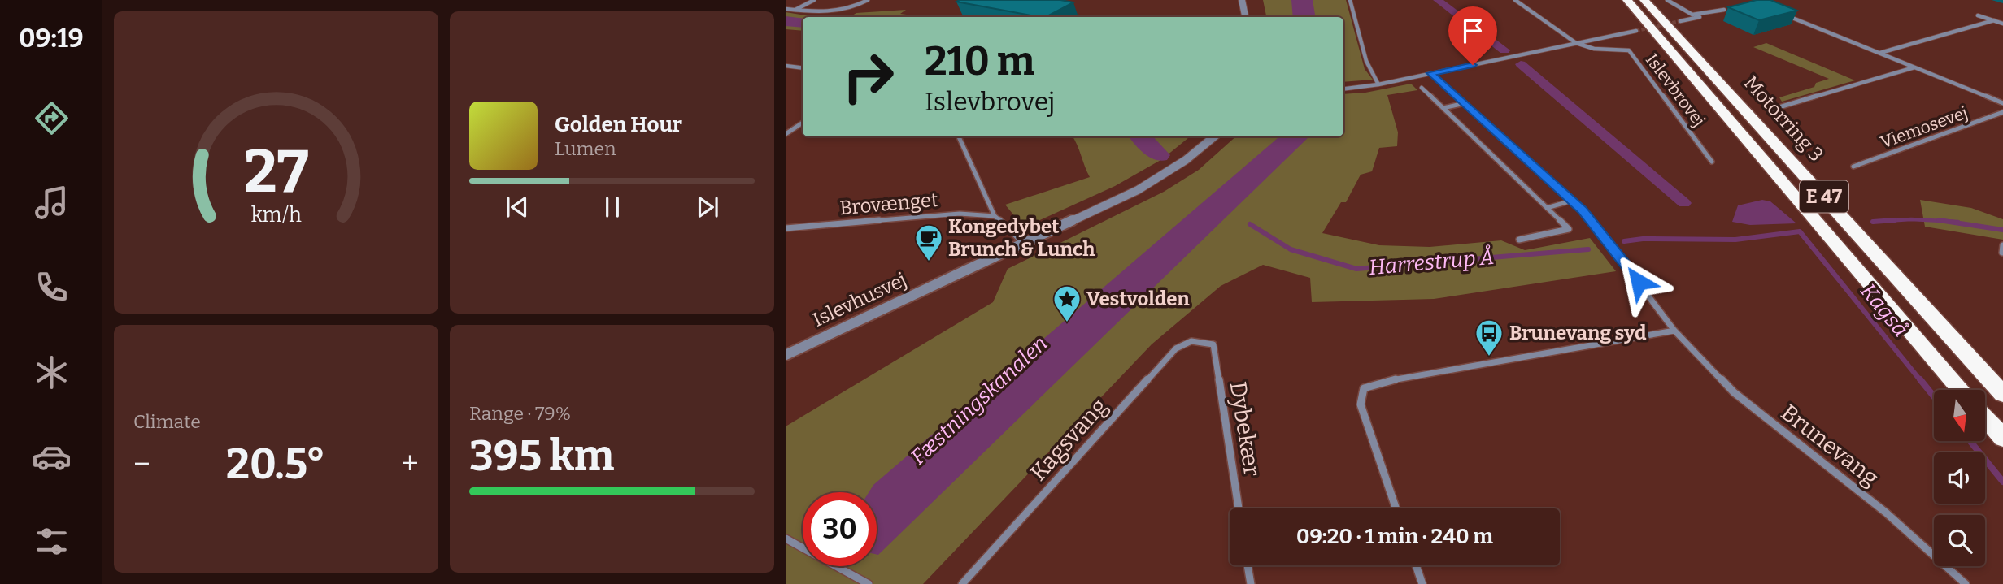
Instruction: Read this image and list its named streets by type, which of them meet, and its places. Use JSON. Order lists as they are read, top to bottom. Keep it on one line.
{"streets":{"highway":["Motorring 3","E 47"],"street":["Islevbrovej","Viemosevej","Brovænget","Islevhusvej","Dybekær","Kagsvang","Brunevang"]},"crossings":[["Islevbrovej","Brunevang"],["Dybekær","Kagsvang"]],"water":["Harrestrup Å","Kagså","Fæstningskanalen"],"places":{"cafe":["Kongedybet Brunch & Lunch"],"place":["Vestvolden"],"bus stop":["Brunevang syd"]},"north":"bottom","page":{"tabs":"09:19","turn":["210 m","Islevbrovej"],"song":["Golden Hour","Lumen"],"tile":["Climate",["Range · 79%","395 km"]],"heat":["−","20.5°","+"],"limit":"30","trip":"09:20 · 1 min · 240 m","gauge":["27","km/h"]}}
